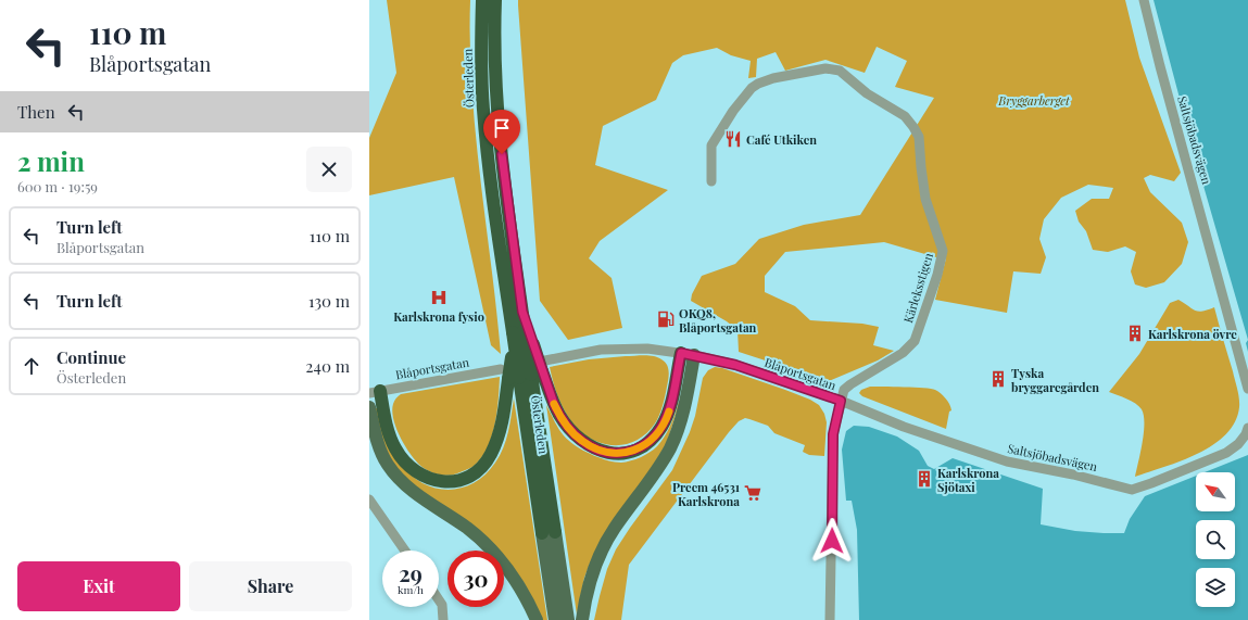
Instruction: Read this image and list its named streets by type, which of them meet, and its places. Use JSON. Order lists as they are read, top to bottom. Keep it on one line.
{"streets":{"highway":["Österleden"],"street":["Saltsjöbadsvägen","Kärleksstigen","Blåportsgatan"]},"crossings":[["Österleden","Blåportsgatan"],["Saltsjöbadsvägen","Kärleksstigen"],["Saltsjöbadsvägen","Blåportsgatan"],["Kärleksstigen","Blåportsgatan"]],"parks":["Bryggarberget"],"places":{"restaurant":["Café Utkiken"],"hospital":["Karlskrona fysio"],"fuel station":["OKQ8, Blåportsgatan"],"building":["Karlskrona övre","Tyska bryggaregården","Karlskrona Sjötaxi"],"supermarket":["Preem 46531 Karlskrona"]},"north":"top left","page":{"turn":["110 m","Blåportsgatan"],"then":"Then","heading":["2 min","600 m · 19:59"],"list":[{"name":"Turn left","note":"Blåportsgatan","value":"110 m"},{"name":"Turn left","value":"130 m"},{"name":"Continue","note":"Österleden","value":"240 m"}],"speed":"29 km/h","limit":"30","buttons":["Exit","Share"]}}
